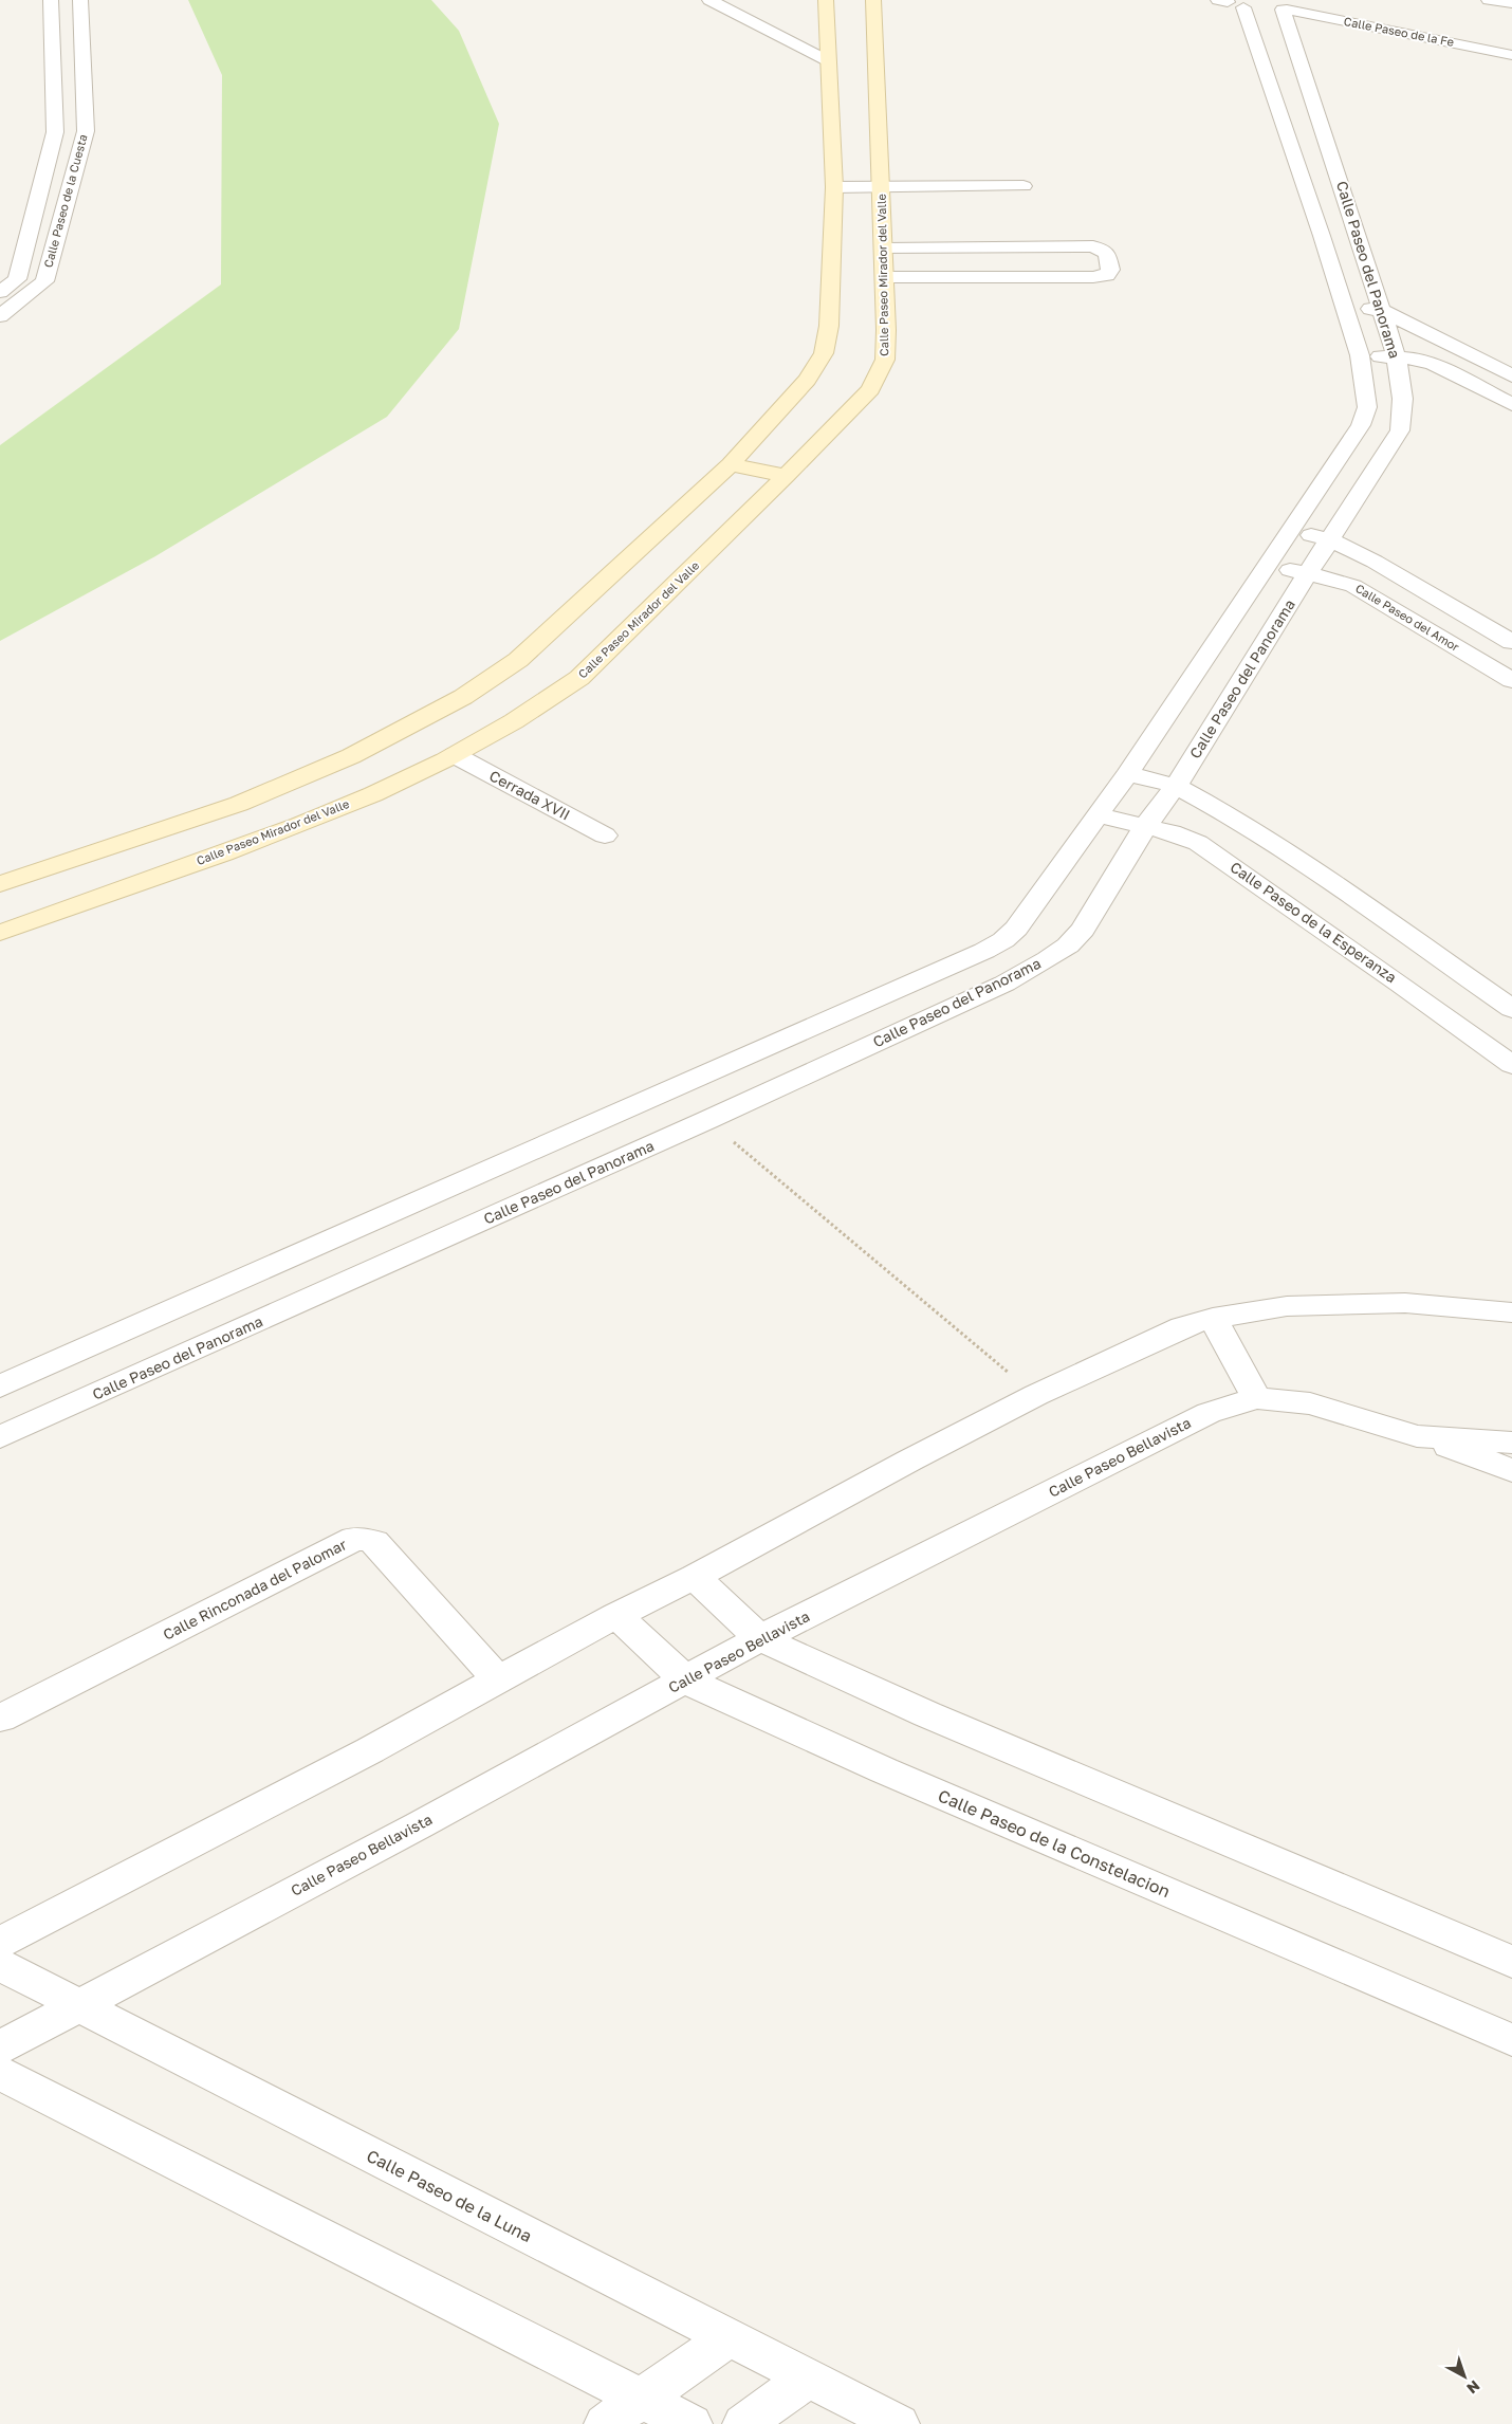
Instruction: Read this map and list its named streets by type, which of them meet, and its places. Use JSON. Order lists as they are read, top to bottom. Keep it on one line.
{"streets":{"street":["Calle Paseo de la Fe","Calle Paseo de la Cuesta","Calle Paseo del Panorama","Calle Paseo Mirador del Valle","Calle Paseo del Amor","Cerrada XVII","Calle Paseo de la Esperanza","Calle Paseo Bellavista","Calle Rinconada del Palomar","Calle Paseo de la Constelacion","Calle Paseo de la Luna"]},"crossings":[["Calle Paseo de la Fe","Calle Paseo del Panorama"],["Calle Paseo del Panorama","Calle Paseo del Amor"],["Calle Paseo del Panorama","Calle Paseo de la Esperanza"],["Calle Paseo Mirador del Valle","Cerrada XVII"],["Calle Paseo Bellavista","Calle Paseo de la Constelacion"],["Calle Paseo Bellavista","Calle Paseo de la Luna"]],"north":"bottom right"}
